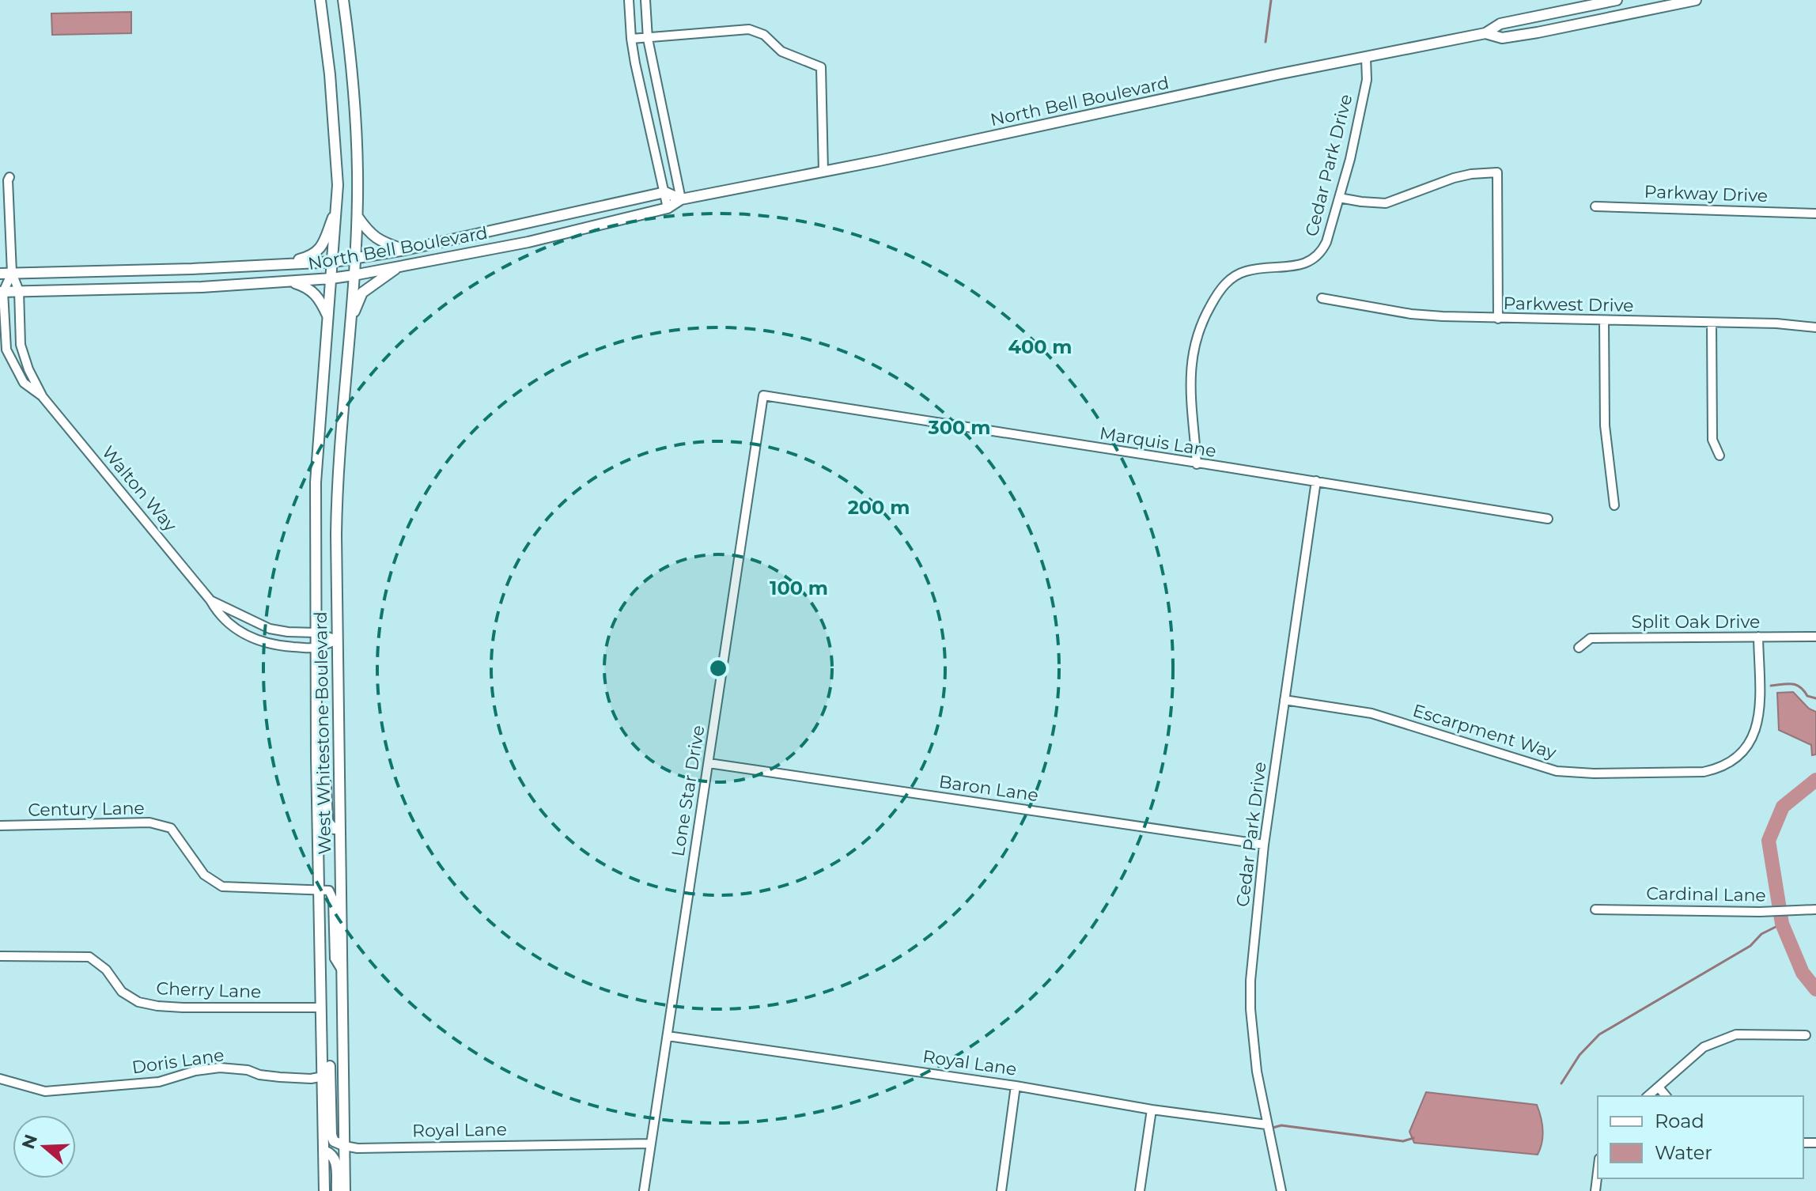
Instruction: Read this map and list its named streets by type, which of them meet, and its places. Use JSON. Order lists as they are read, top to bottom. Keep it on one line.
{"streets":{"main road":["North Bell Boulevard","West Whitestone Boulevard"],"street":["Cedar Park Drive","Parkway Drive","Parkwest Drive","Marquis Lane","Walton Way","Split Oak Drive","Escarpment Way","Baron Lane","Lone Star Drive","Century Lane","Cardinal Lane","Cherry Lane","Doris Lane","Royal Lane"]},"crossings":[["North Bell Boulevard","Cedar Park Drive"],["North Bell Boulevard","Walton Way"],["North Bell Boulevard","West Whitestone Boulevard"],["Cedar Park Drive","Marquis Lane"],["Cedar Park Drive","Escarpment Way"],["Cedar Park Drive","Baron Lane"],["Cedar Park Drive","Royal Lane"],["Marquis Lane","Lone Star Drive"],["Walton Way","West Whitestone Boulevard"],["Split Oak Drive","Escarpment Way"],["West Whitestone Boulevard","Century Lane"],["West Whitestone Boulevard","Cherry Lane"],["West Whitestone Boulevard","Doris Lane"],["West Whitestone Boulevard","Royal Lane"],["Baron Lane","Lone Star Drive"],["Lone Star Drive","Royal Lane"]],"legend":["Road","Water"],"north":"left","rings":["400 m","300 m","200 m","100 m"]}
